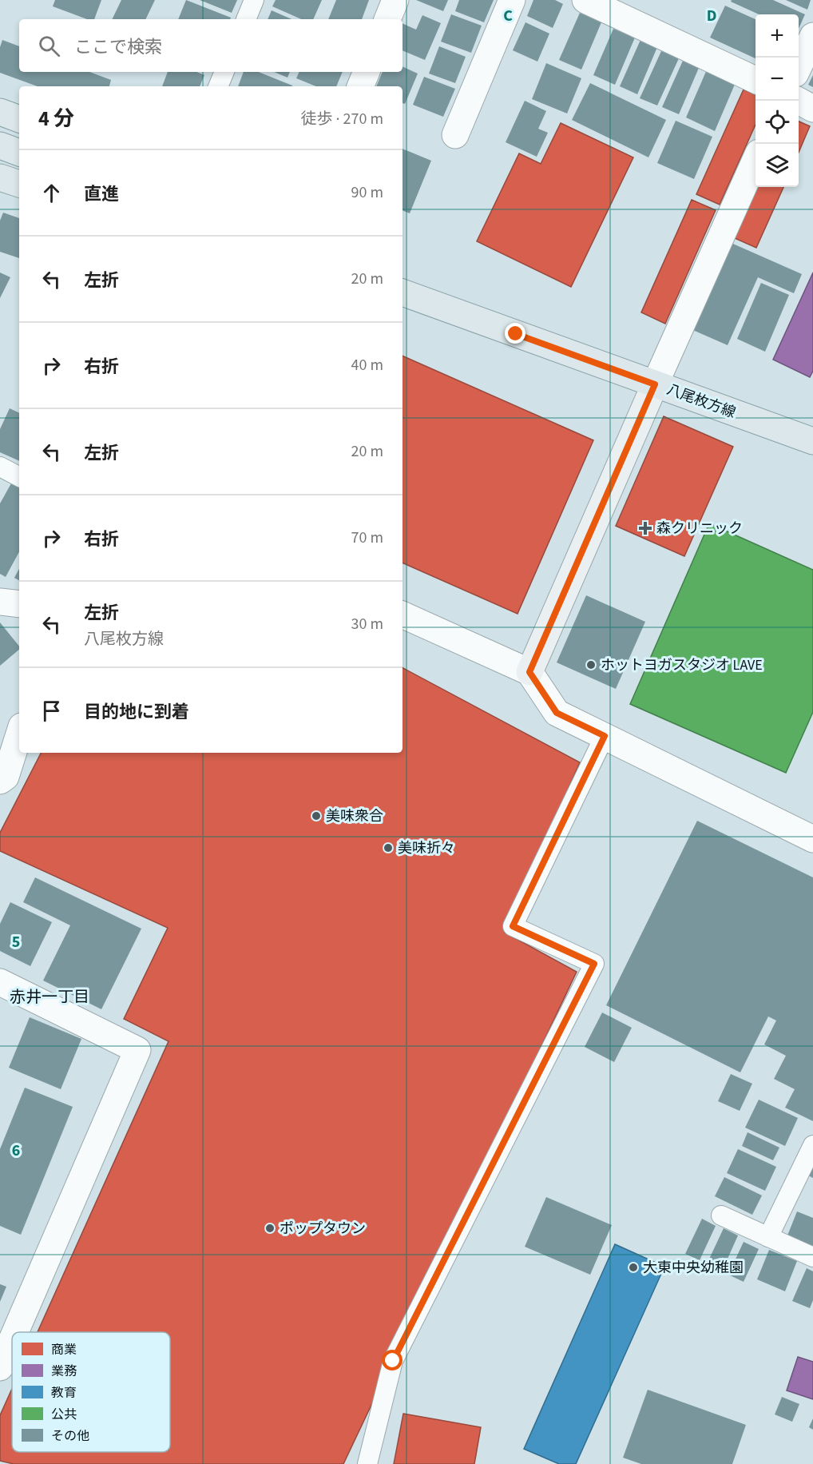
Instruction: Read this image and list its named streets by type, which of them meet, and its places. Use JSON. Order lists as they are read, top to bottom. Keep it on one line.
{"streets":{"main road":["八尾枚方線"]},"districts":["赤井一丁目"],"places":{"health":["森クリニック"],"other":["ホットヨガスタジオ LAVE","美味衆合","美味折々","ポップタウン","大東中央幼稚園"]},"legend":["商業","業務","教育","公共","その他"],"page":{"map_buttons":["+","−"],"search":"ここで検索","heading":["4 分","徒歩 · 270 m"],"list":[["直進","90 m"],["左折","20 m"],["右折","40 m"],["左折","20 m"],["右折","70 m"],["左折","八尾枚方線","30 m"],"目的地に到着"]},"grid":{"columns":["C","D"],"rows":["5","6"]}}
